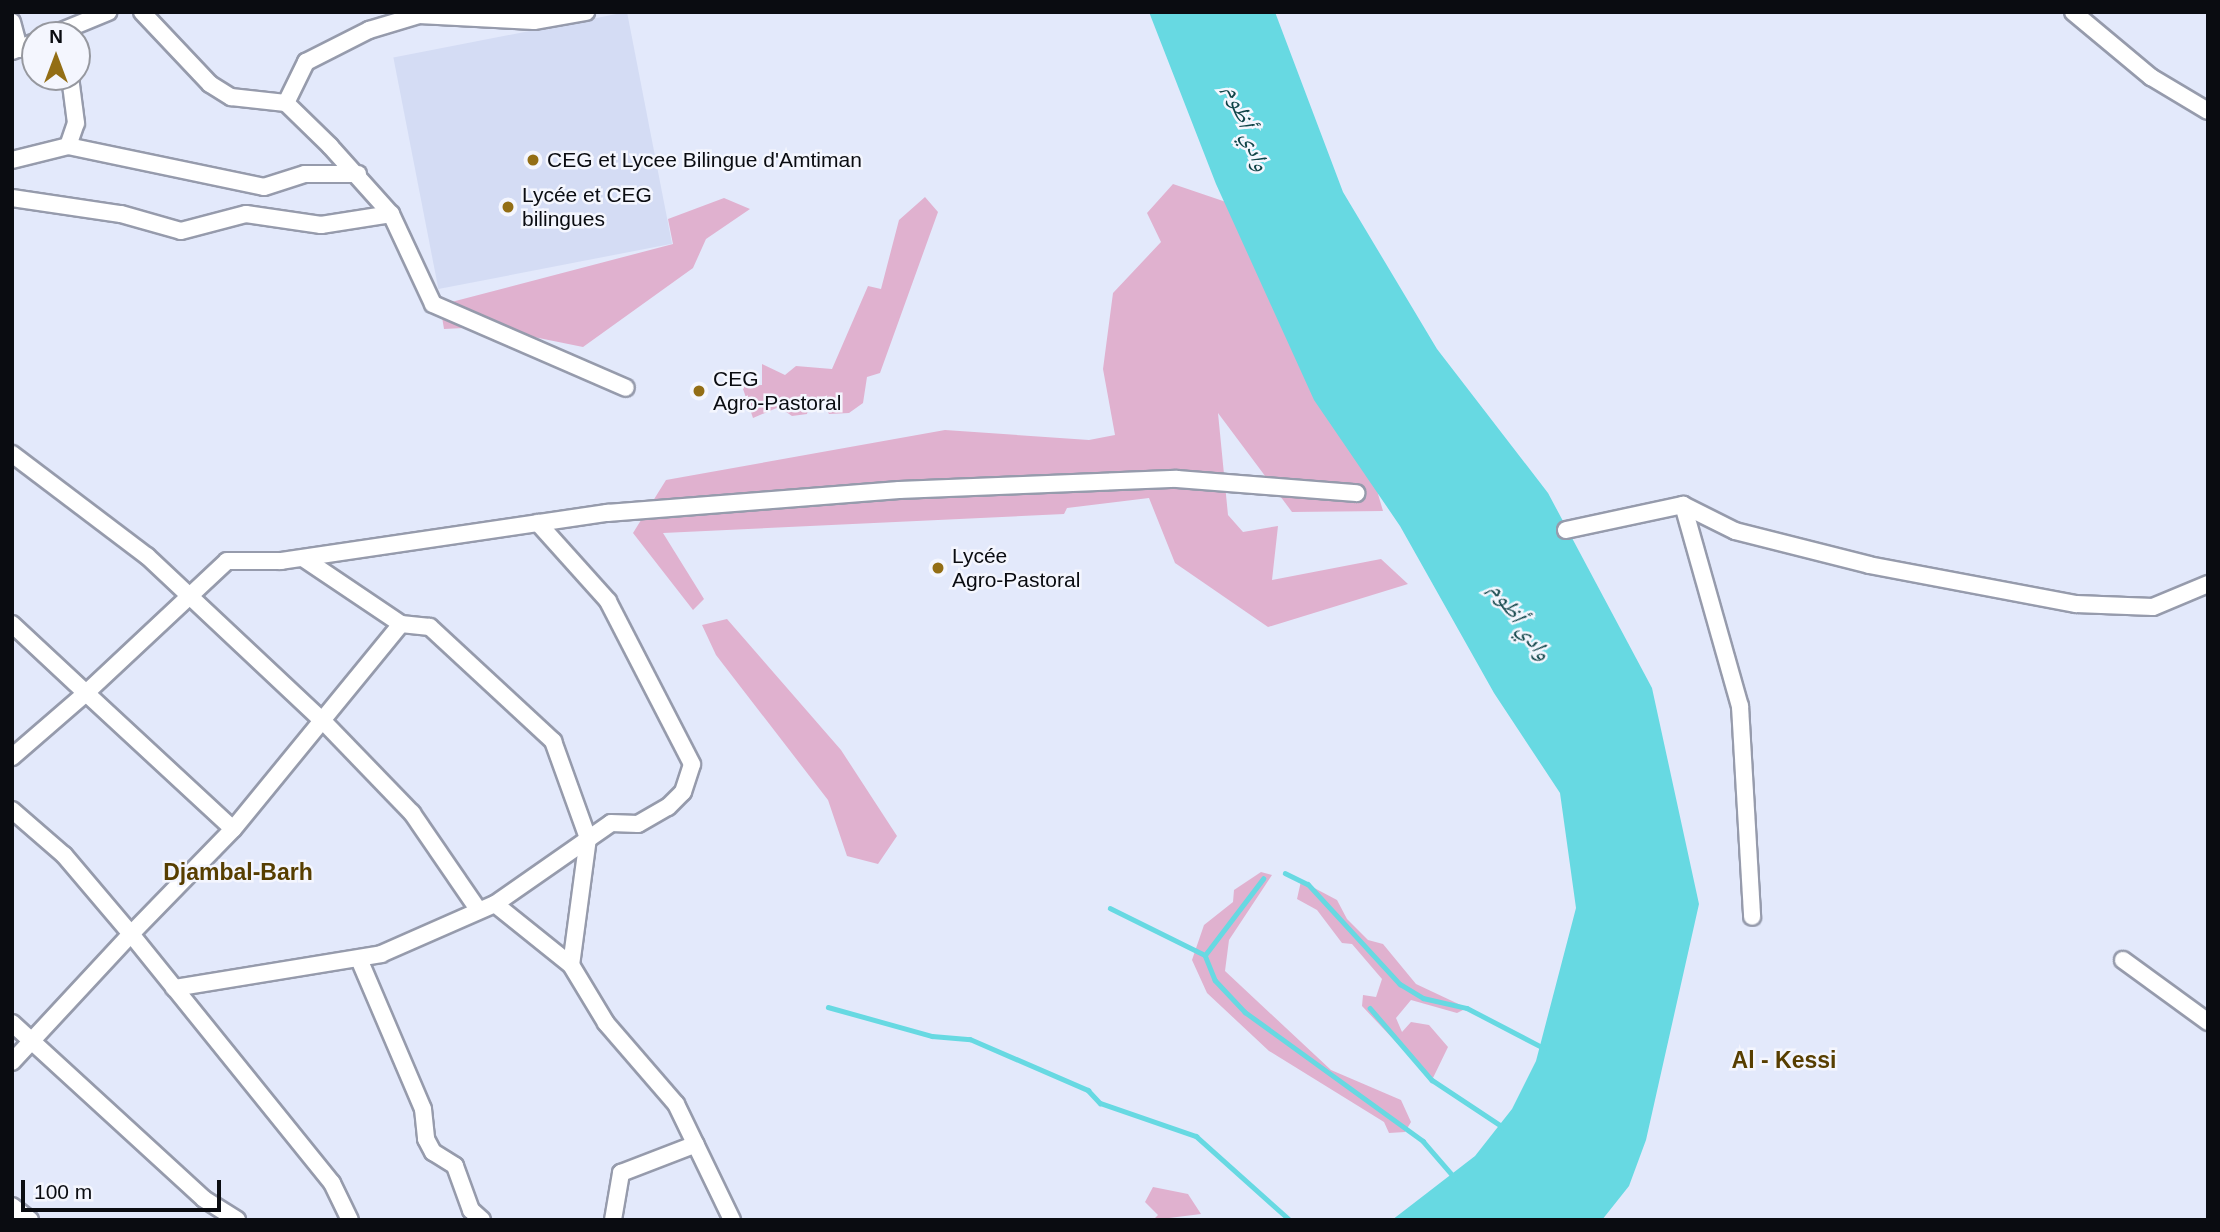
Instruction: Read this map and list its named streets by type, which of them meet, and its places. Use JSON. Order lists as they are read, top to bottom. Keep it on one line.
{"districts":["Djambal-Barh","Al - Kessi"],"water":["وادي أظوم"],"places":["CEG et Lycee Bilingue d'Amtiman","Lycée et CEG bilingues","CEG Agro-Pastoral","Lycée Agro-Pastoral"],"scale_bar":"100 m","north":"top"}
